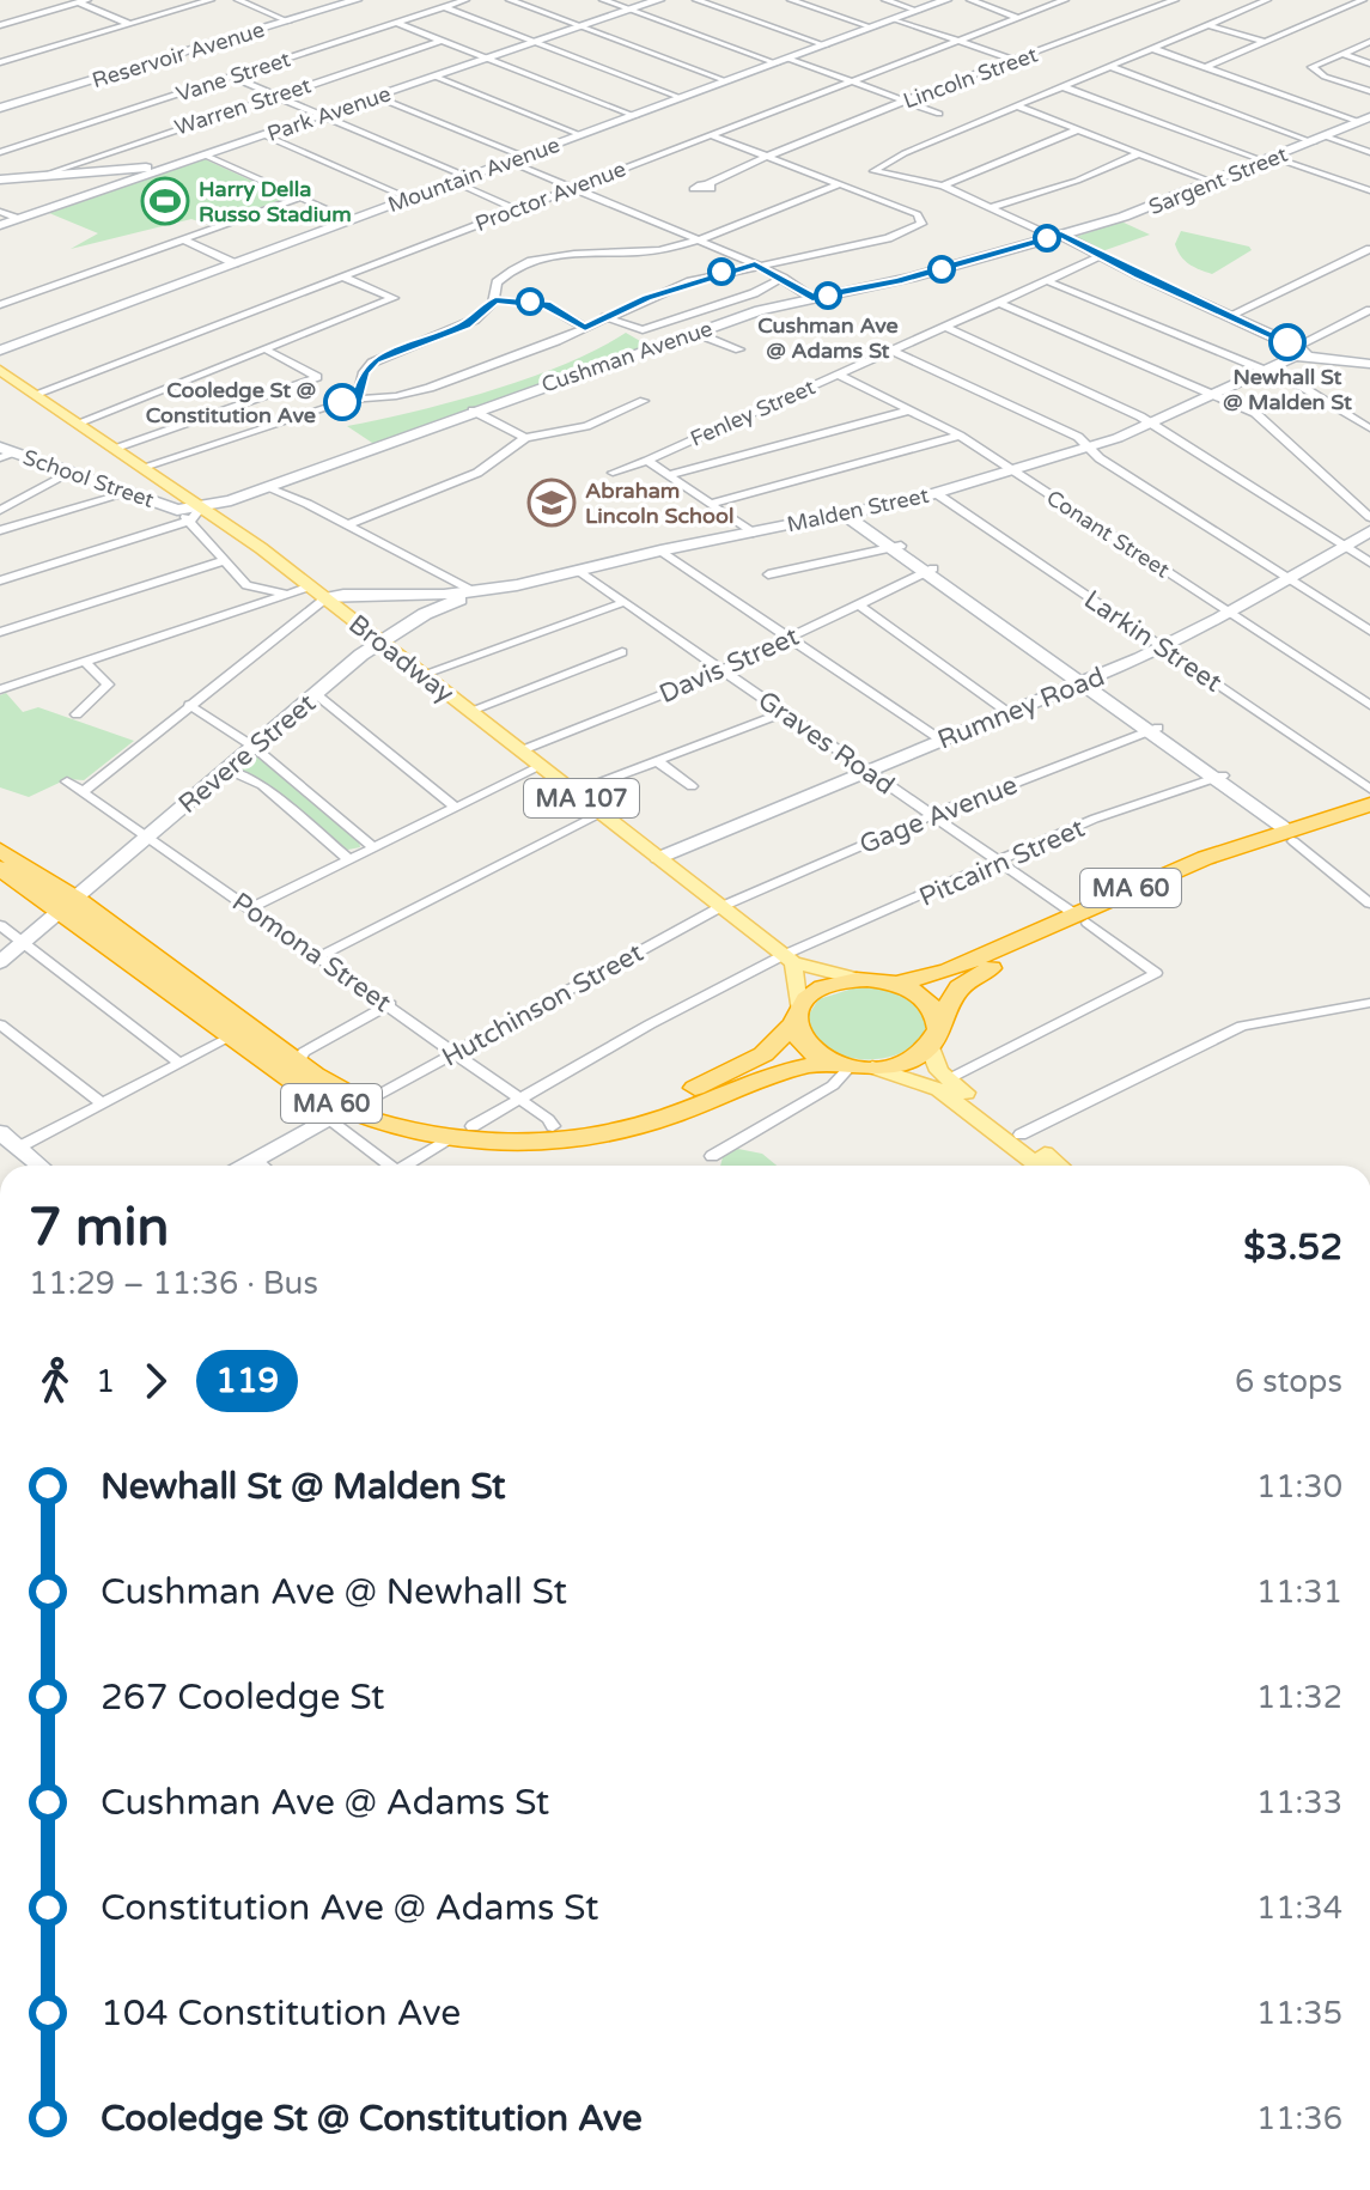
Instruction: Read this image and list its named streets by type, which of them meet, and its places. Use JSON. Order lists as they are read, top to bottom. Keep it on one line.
{"streets":{"highway":["MA 60"],"main road":["Broadway","MA 107"],"street":["Reservoir Avenue","Vane Street","Lincoln Street","Warren Street","Park Avenue","Mountain Avenue","Sargent Street","Proctor Avenue","Cushman Avenue","Fenley Street","School Street","Malden Street","Conant Street","Larkin Street","Davis Street","Rumney Road","Graves Road","Revere Street","Gage Avenue","Pitcairn Street","Pomona Street","Hutchinson Street"]},"crossings":[["Sargent Street","Cushman Avenue"],["Proctor Avenue","Broadway"],["Cushman Avenue","School Street"],["Cushman Avenue","Broadway"],["Fenley Street","Conant Street"],["School Street","Broadway"],["Malden Street","Conant Street"],["Malden Street","Larkin Street"],["Malden Street","Broadway"],["Malden Street","Graves Road"],["Malden Street","Revere Street"],["Conant Street","Rumney Road"],["Larkin Street","Rumney Road"],["Broadway","Davis Street"],["Broadway","Rumney Road"],["Broadway","Revere Street"],["Broadway","Gage Avenue"],["Broadway","Pitcairn Street"],["Broadway","MA 60"],["Broadway","Hutchinson Street"],["Davis Street","Graves Road"],["Rumney Road","Graves Road"],["Graves Road","Gage Avenue"],["Graves Road","Pitcairn Street"],["Graves Road","MA 60"],["Revere Street","MA 60"],["Revere Street","Pomona Street"],["Gage Avenue","Hutchinson Street"],["Pitcairn Street","MA 60"],["Pitcairn Street","Pomona Street"],["MA 60","Pomona Street"],["MA 60","Hutchinson Street"],["Pomona Street","Hutchinson Street"]],"places":{"sports":["Harry Della Russo Stadium"],"other":["Cushman Ave @ Adams St","Newhall St @ Malden St","Cooledge St @ Constitution Ave"],"school or university":["Abraham Lincoln School"]},"lines":["bus line 119"],"page":{"heading":["7 min","11:29 – 11:36 · Bus","$3.52"],"legs":["1","119","6 stops"],"list":[{"name":"Newhall St @ Malden St","value":"11:30"},{"name":"Cushman Ave @ Newhall St","value":"11:31"},{"name":"267 Cooledge St","value":"11:32"},{"name":"Cushman Ave @ Adams St","value":"11:33"},{"name":"Constitution Ave @ Adams St","value":"11:34"},{"name":"104 Constitution Ave","value":"11:35"},{"name":"Cooledge St @ Constitution Ave","value":"11:36"}]}}
